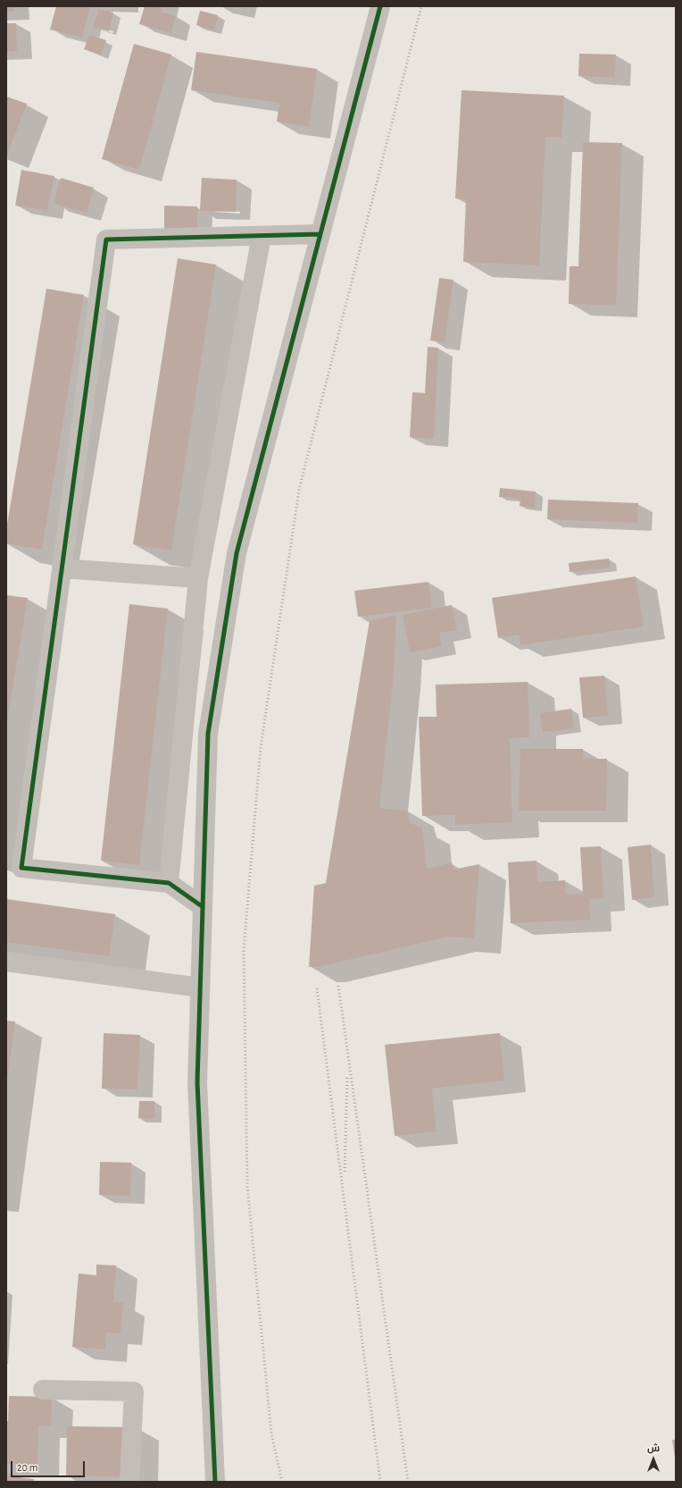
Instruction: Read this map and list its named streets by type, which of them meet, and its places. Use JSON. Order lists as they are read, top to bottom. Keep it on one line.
{"scale_bar":"20 m","north":"top"}
